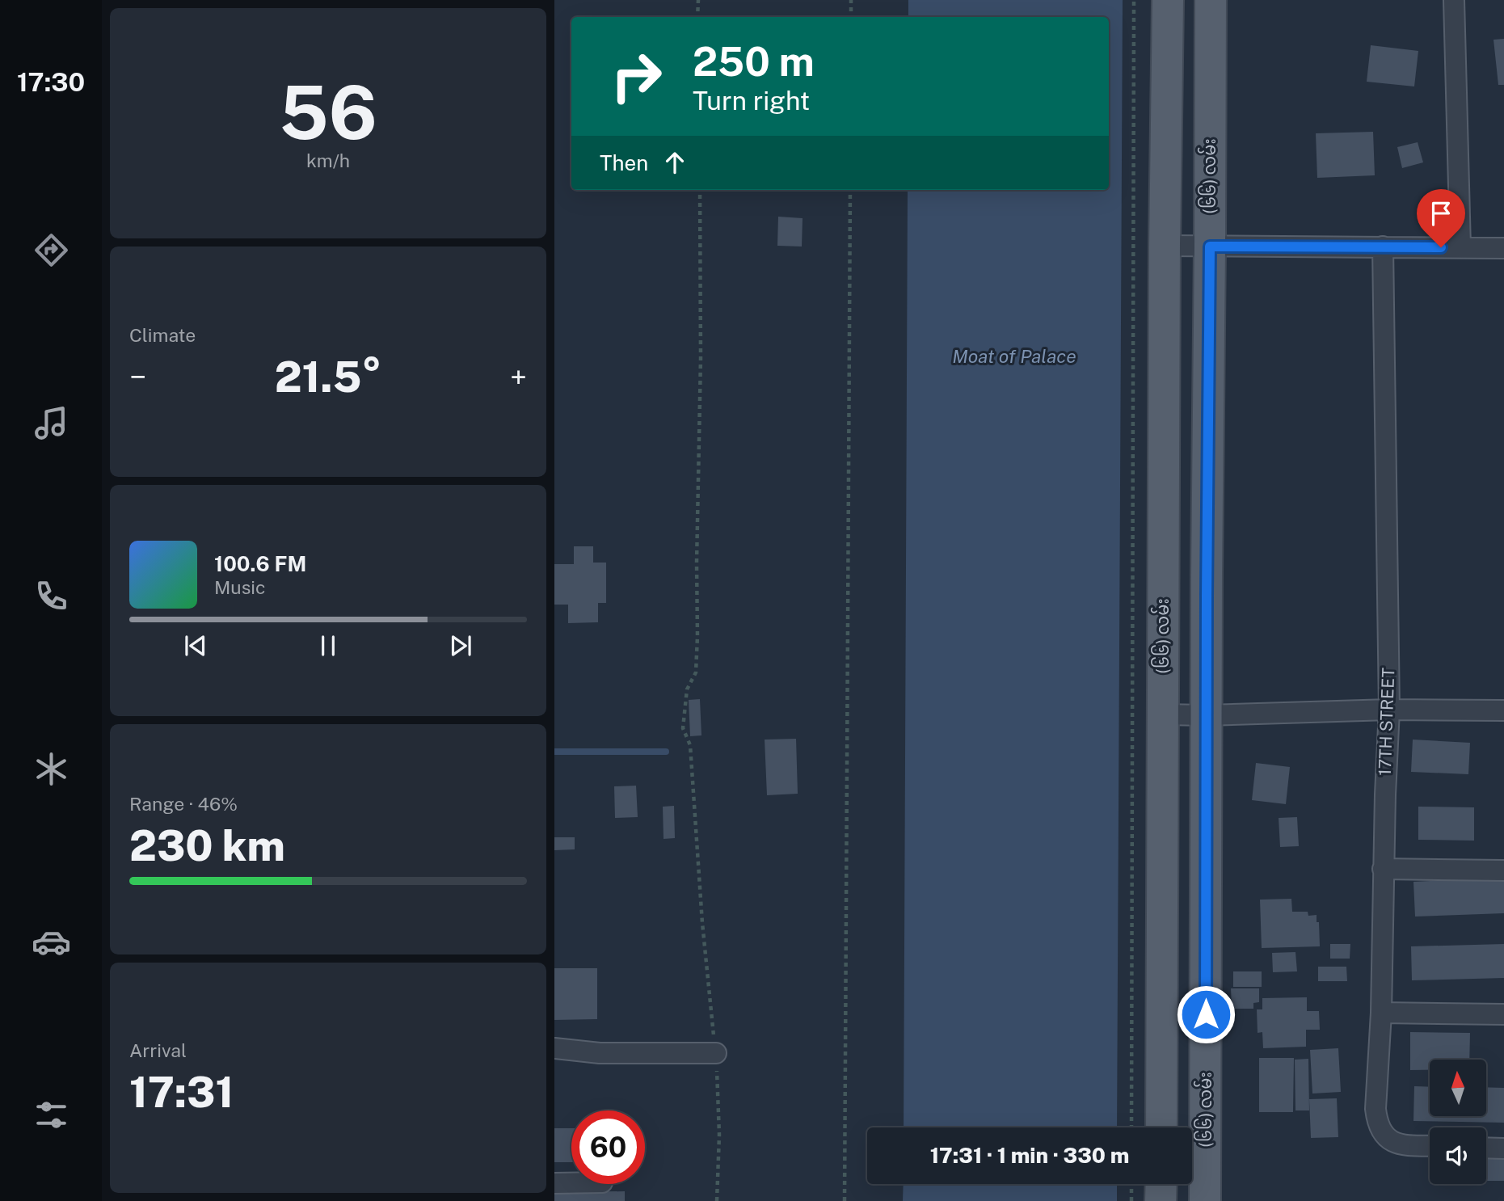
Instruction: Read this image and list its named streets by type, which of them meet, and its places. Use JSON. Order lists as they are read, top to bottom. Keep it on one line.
{"streets":{"main road":["(၆၆) လမ်း"],"street":["17TH STREET"]},"water":["Moat of Palace"],"north":"top","page":{"tabs":"17:30","tile":[["56","km/h"],"Climate",["Range · 46%","230 km"],["Arrival","17:31"]],"turn":["250 m","Turn right"],"then":"Then","heat":["−","21.5°","+"],"song":["100.6 FM","Music"],"limit":"60","trip":"17:31 · 1 min · 330 m"}}
